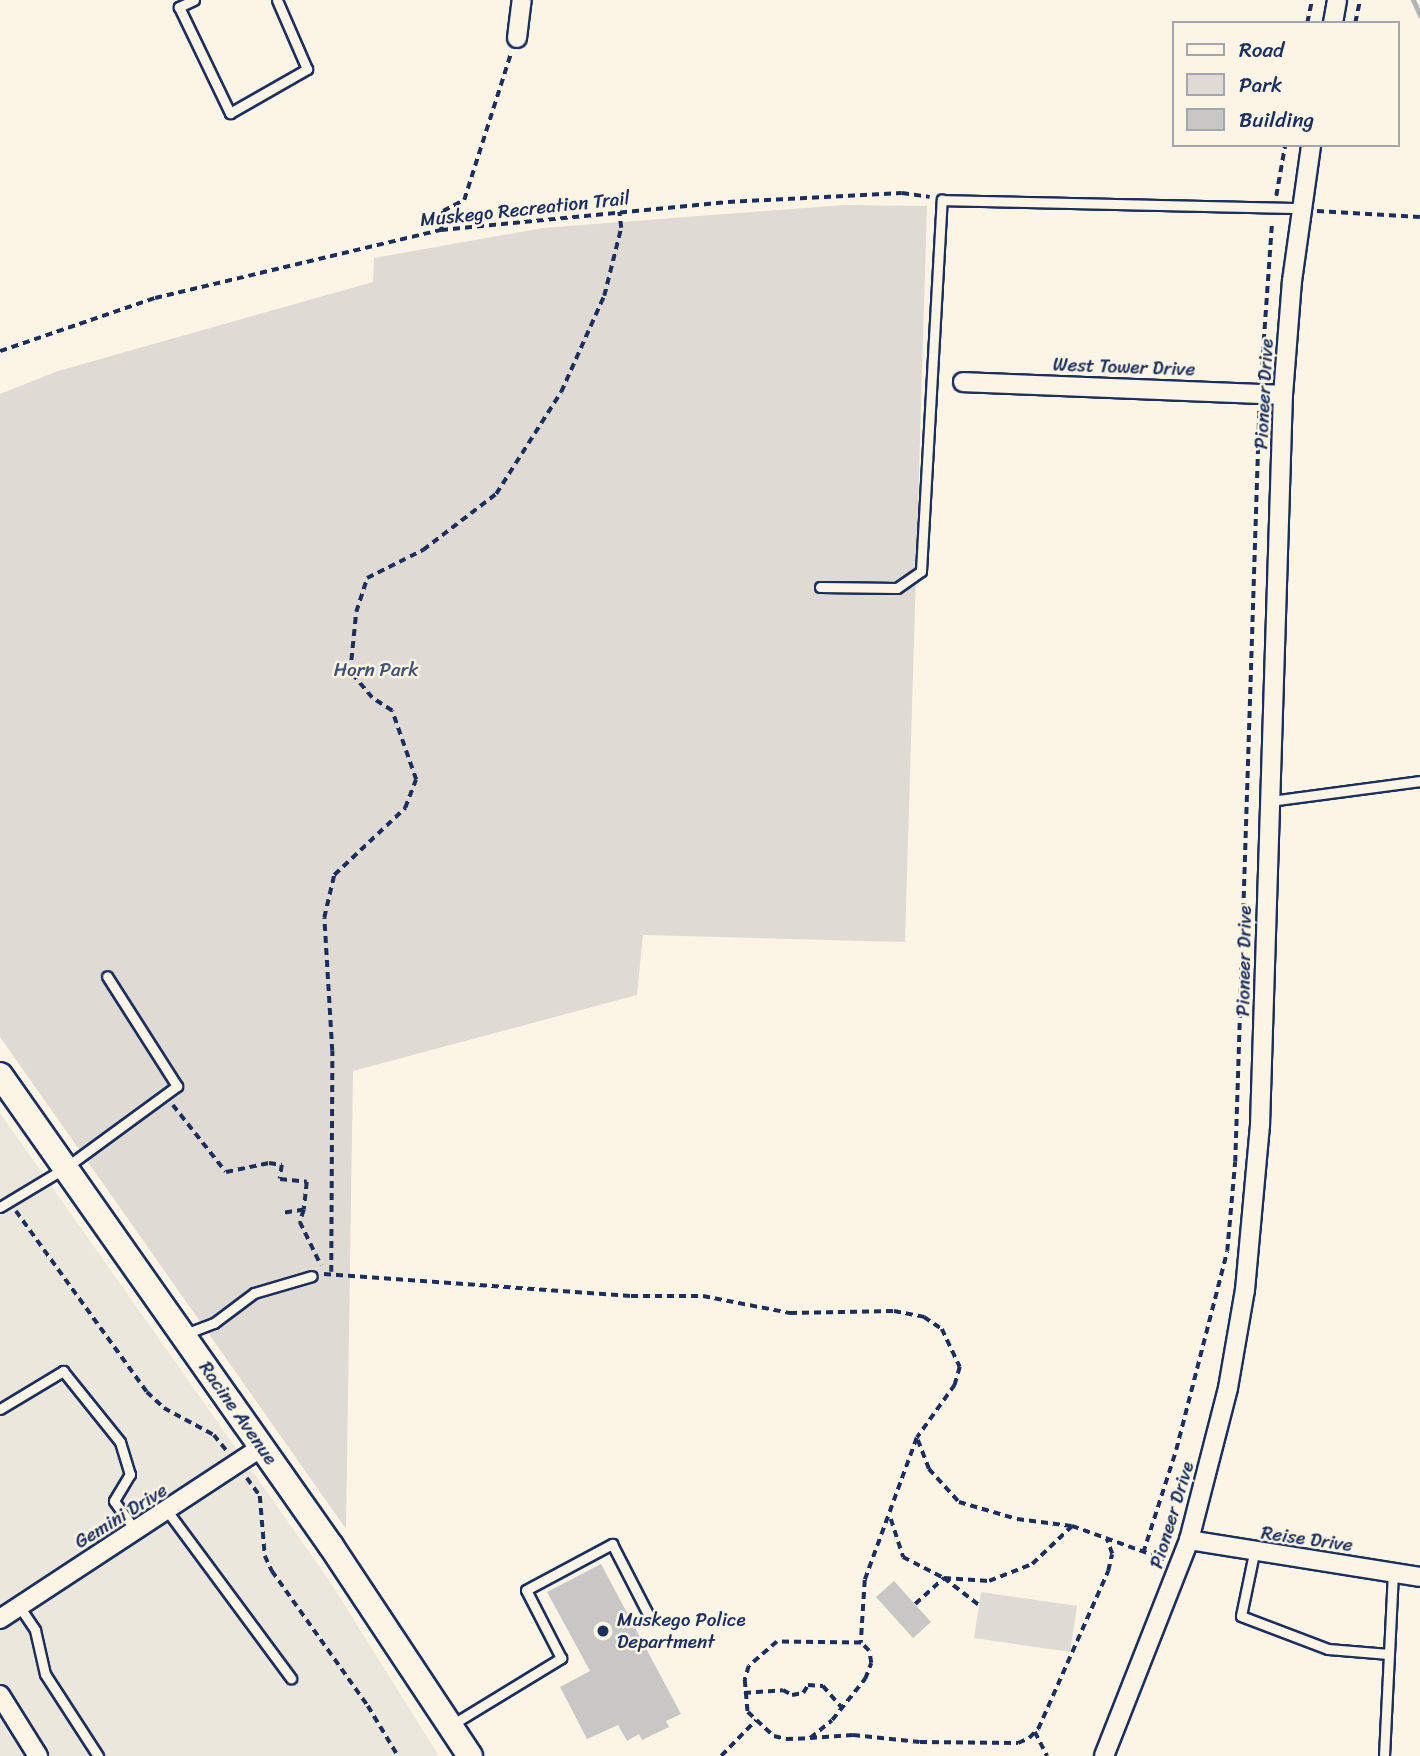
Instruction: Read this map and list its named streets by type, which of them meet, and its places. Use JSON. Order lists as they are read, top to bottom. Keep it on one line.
{"streets":{"main road":["Racine Avenue"],"street":["West Tower Drive","Pioneer Drive","Gemini Drive","Reise Drive"],"path":["Muskego Recreation Trail"]},"crossings":[["West Tower Drive","Pioneer Drive"],["Pioneer Drive","Reise Drive"],["Racine Avenue","Gemini Drive"]],"parks":["Horn Park"],"places":["Muskego Police Department"],"legend":["Road","Park","Building"]}
